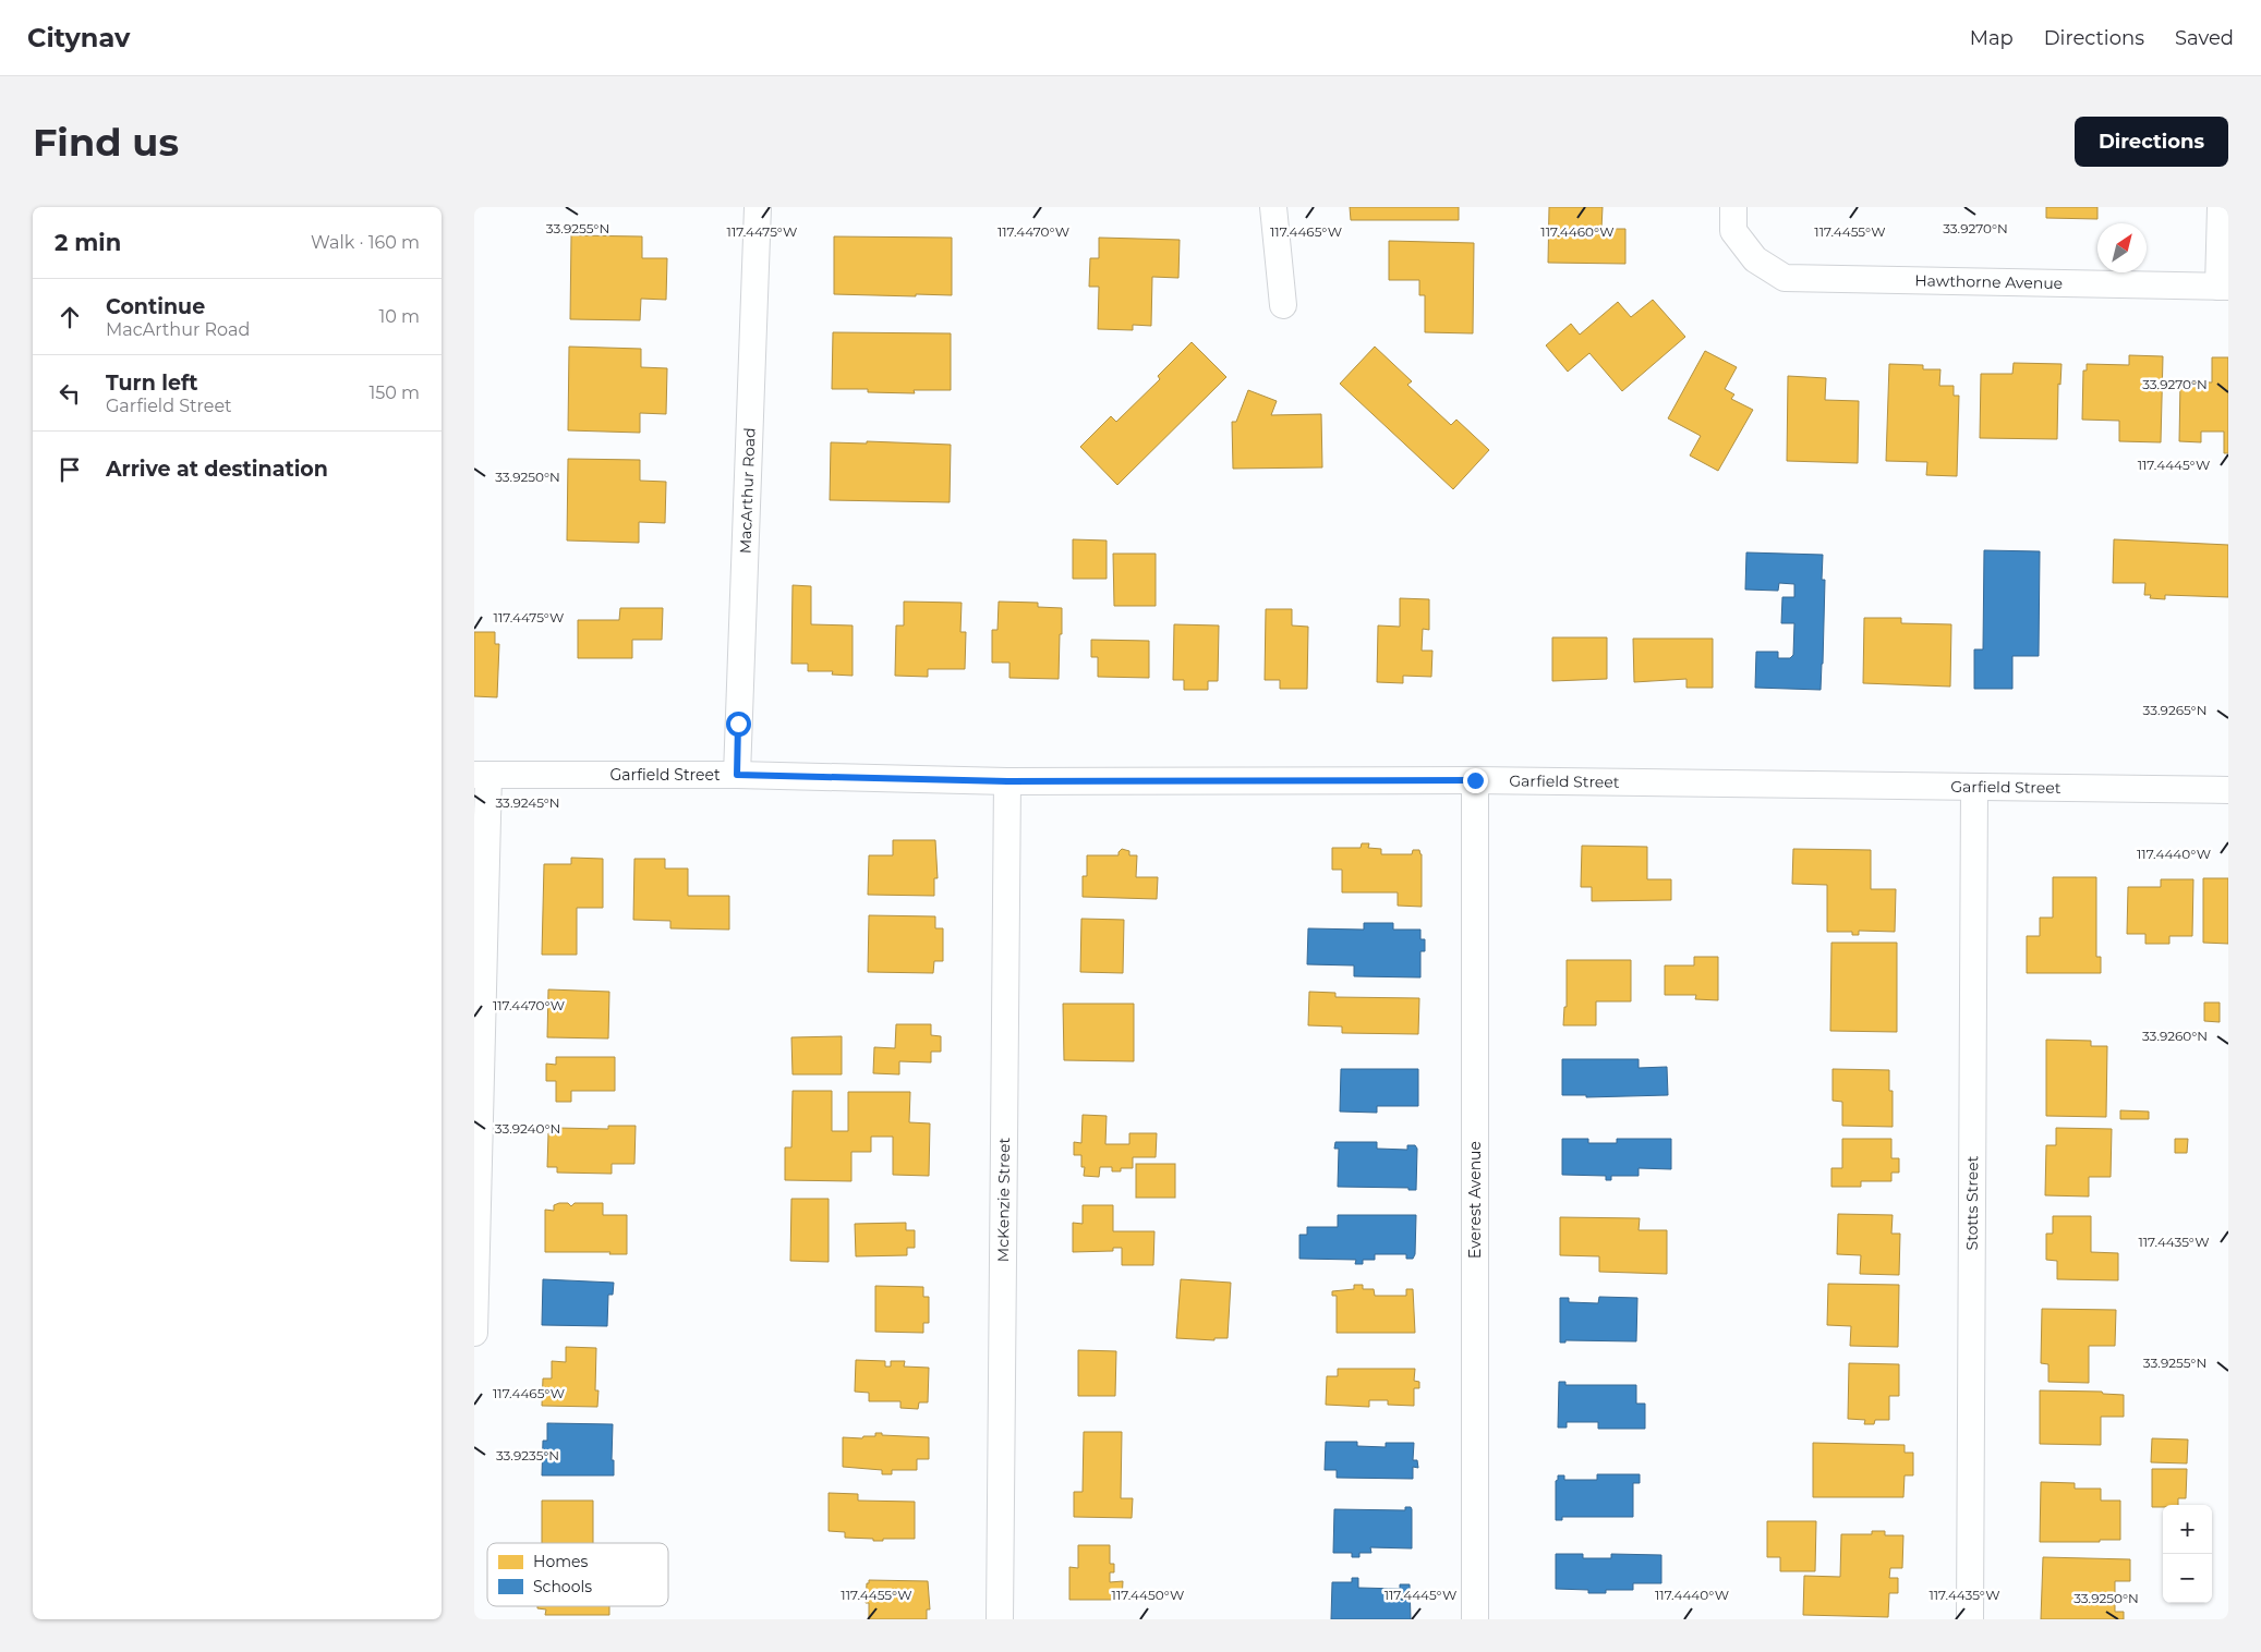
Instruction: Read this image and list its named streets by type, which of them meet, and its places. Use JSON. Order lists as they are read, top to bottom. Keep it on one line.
{"streets":{"street":["Hawthorne Avenue","MacArthur Road","Garfield Street","McKenzie Street","Everest Avenue","Stotts Street"]},"crossings":[["MacArthur Road","Garfield Street"],["Garfield Street","McKenzie Street"],["Garfield Street","Everest Avenue"],["Garfield Street","Stotts Street"]],"legend":["Homes","Schools"],"north":"top right","page":{"header":"Citynav","nav":["Map","Directions","Saved"],"buttons":"Directions","title":"Find us","heading":["2 min","Walk · 160 m"],"list":[["Continue","MacArthur Road","10 m"],["Turn left","Garfield Street","150 m"],"Arrive at destination"],"map_buttons":["+","−"]},"coordinates":["33.9270°N","33.9255°N","117.4475°W","117.4470°W","117.4465°W","117.4460°W","117.4455°W","117.4445°W","33.9250°N","33.9265°N","33.9245°N","117.4440°W","33.9260°N","33.9240°N","117.4435°W","33.9235°N","117.4450°W"]}
